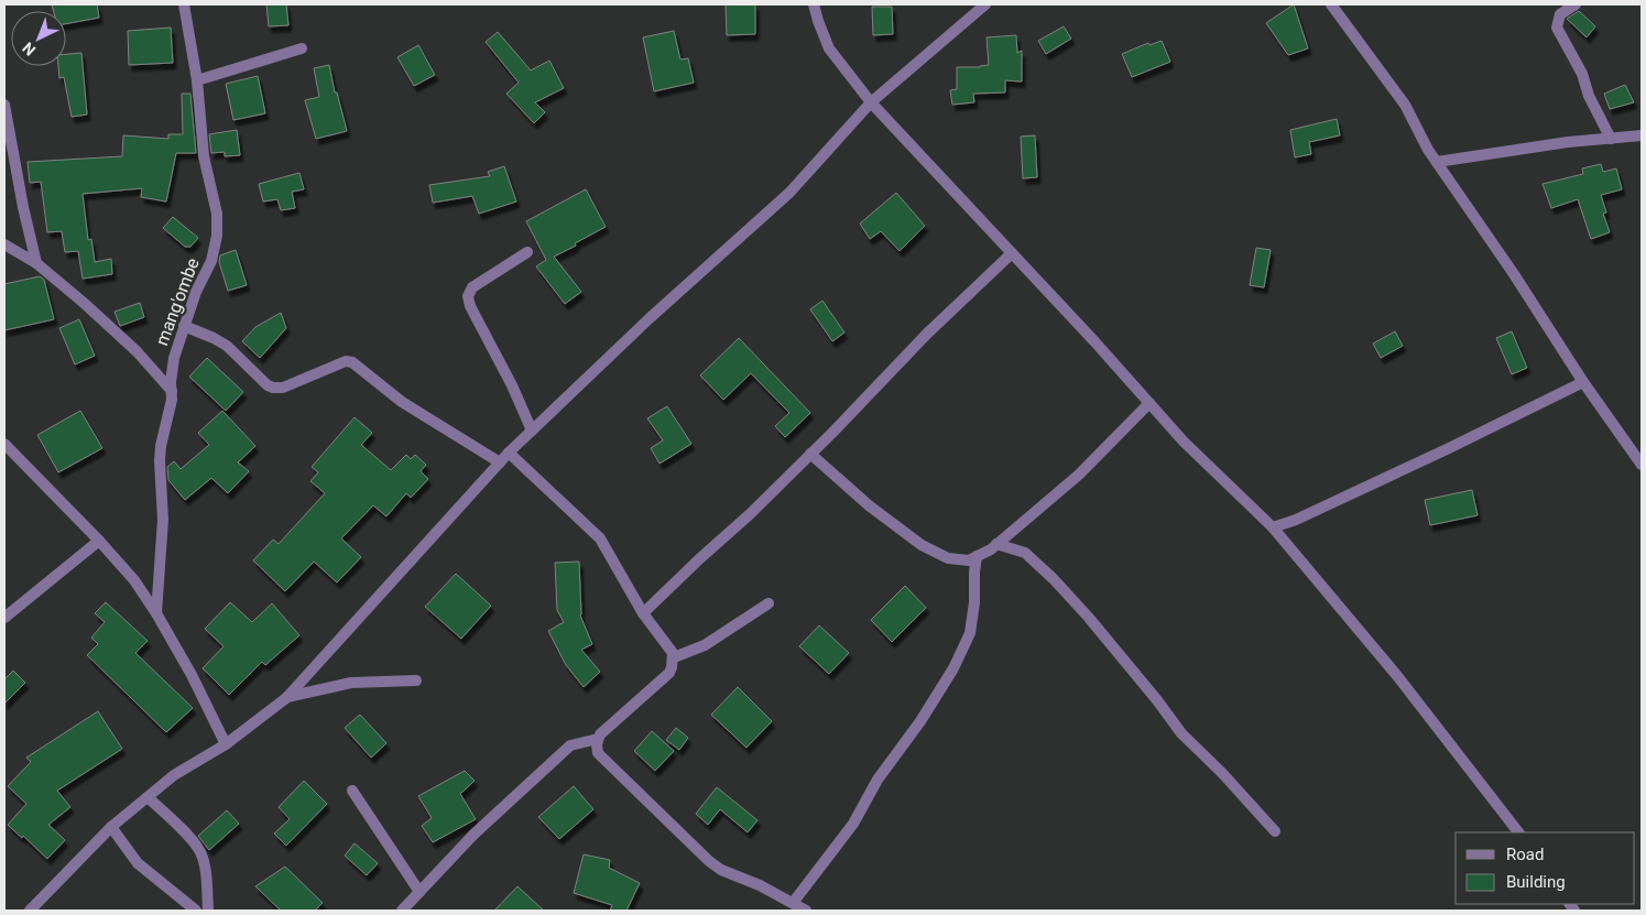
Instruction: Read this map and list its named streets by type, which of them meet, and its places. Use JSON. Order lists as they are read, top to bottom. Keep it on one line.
{"streets":{"street":["mang'ombe"]},"legend":["Road","Building"],"north":"bottom left"}
